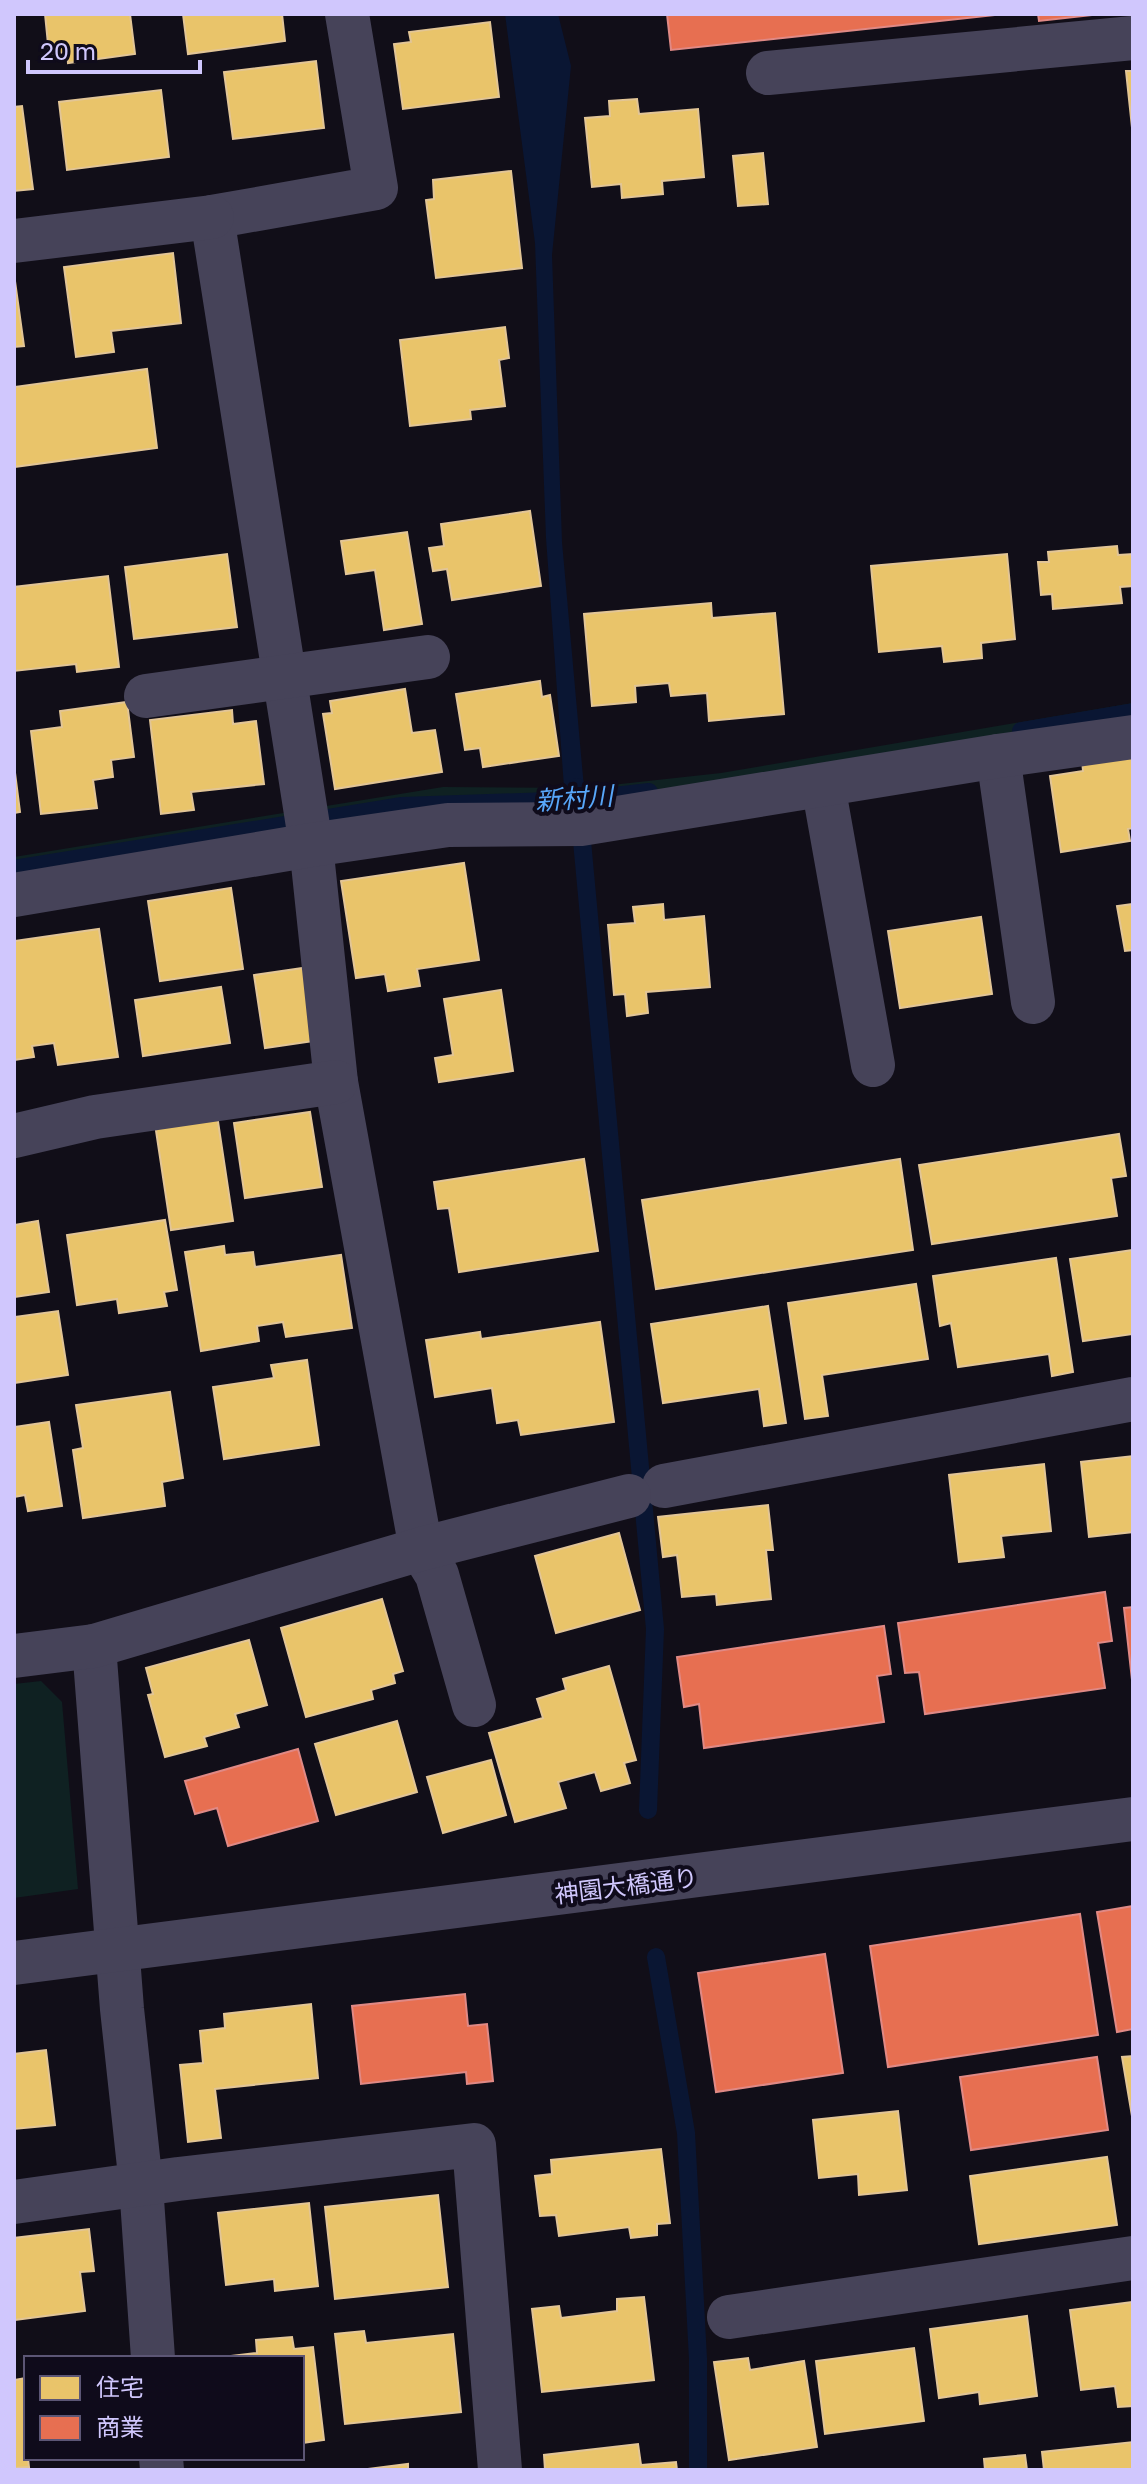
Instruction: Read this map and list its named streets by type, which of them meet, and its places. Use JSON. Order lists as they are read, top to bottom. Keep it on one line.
{"streets":{"street":["神園大橋通り"]},"water":["新村川"],"legend":["住宅","商業"],"scale_bar":"20 m"}
